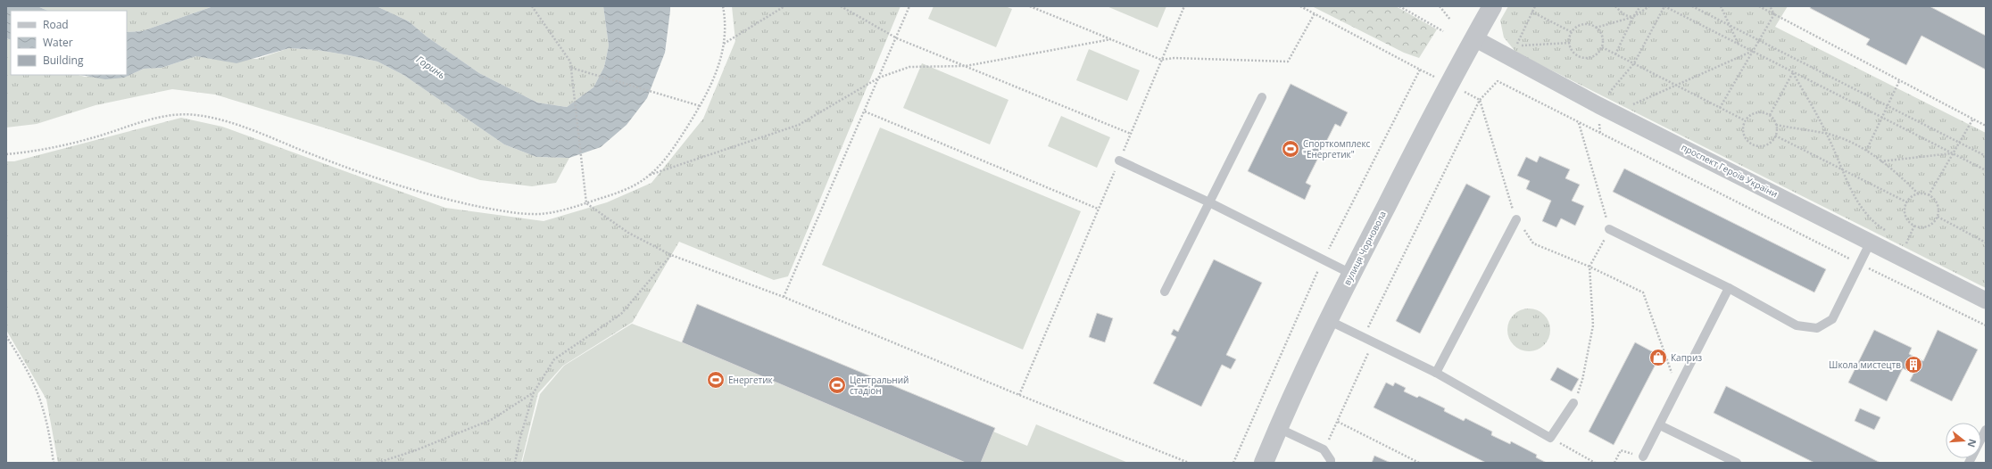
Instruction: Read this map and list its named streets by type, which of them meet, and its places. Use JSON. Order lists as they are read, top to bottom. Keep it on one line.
{"streets":{"street":["проспект Героїв України","вулиця Чорновола"]},"crossings":[["проспект Героїв України","вулиця Чорновола"]],"water":["Горинь"],"places":{"sports":["Спорткомплекс \"Енергетик\"","Енергетик","Центральний стадіон"],"shop":["Каприз"],"building":["Школа мистецтв"]},"legend":["Road","Water","Building"],"north":"right"}
